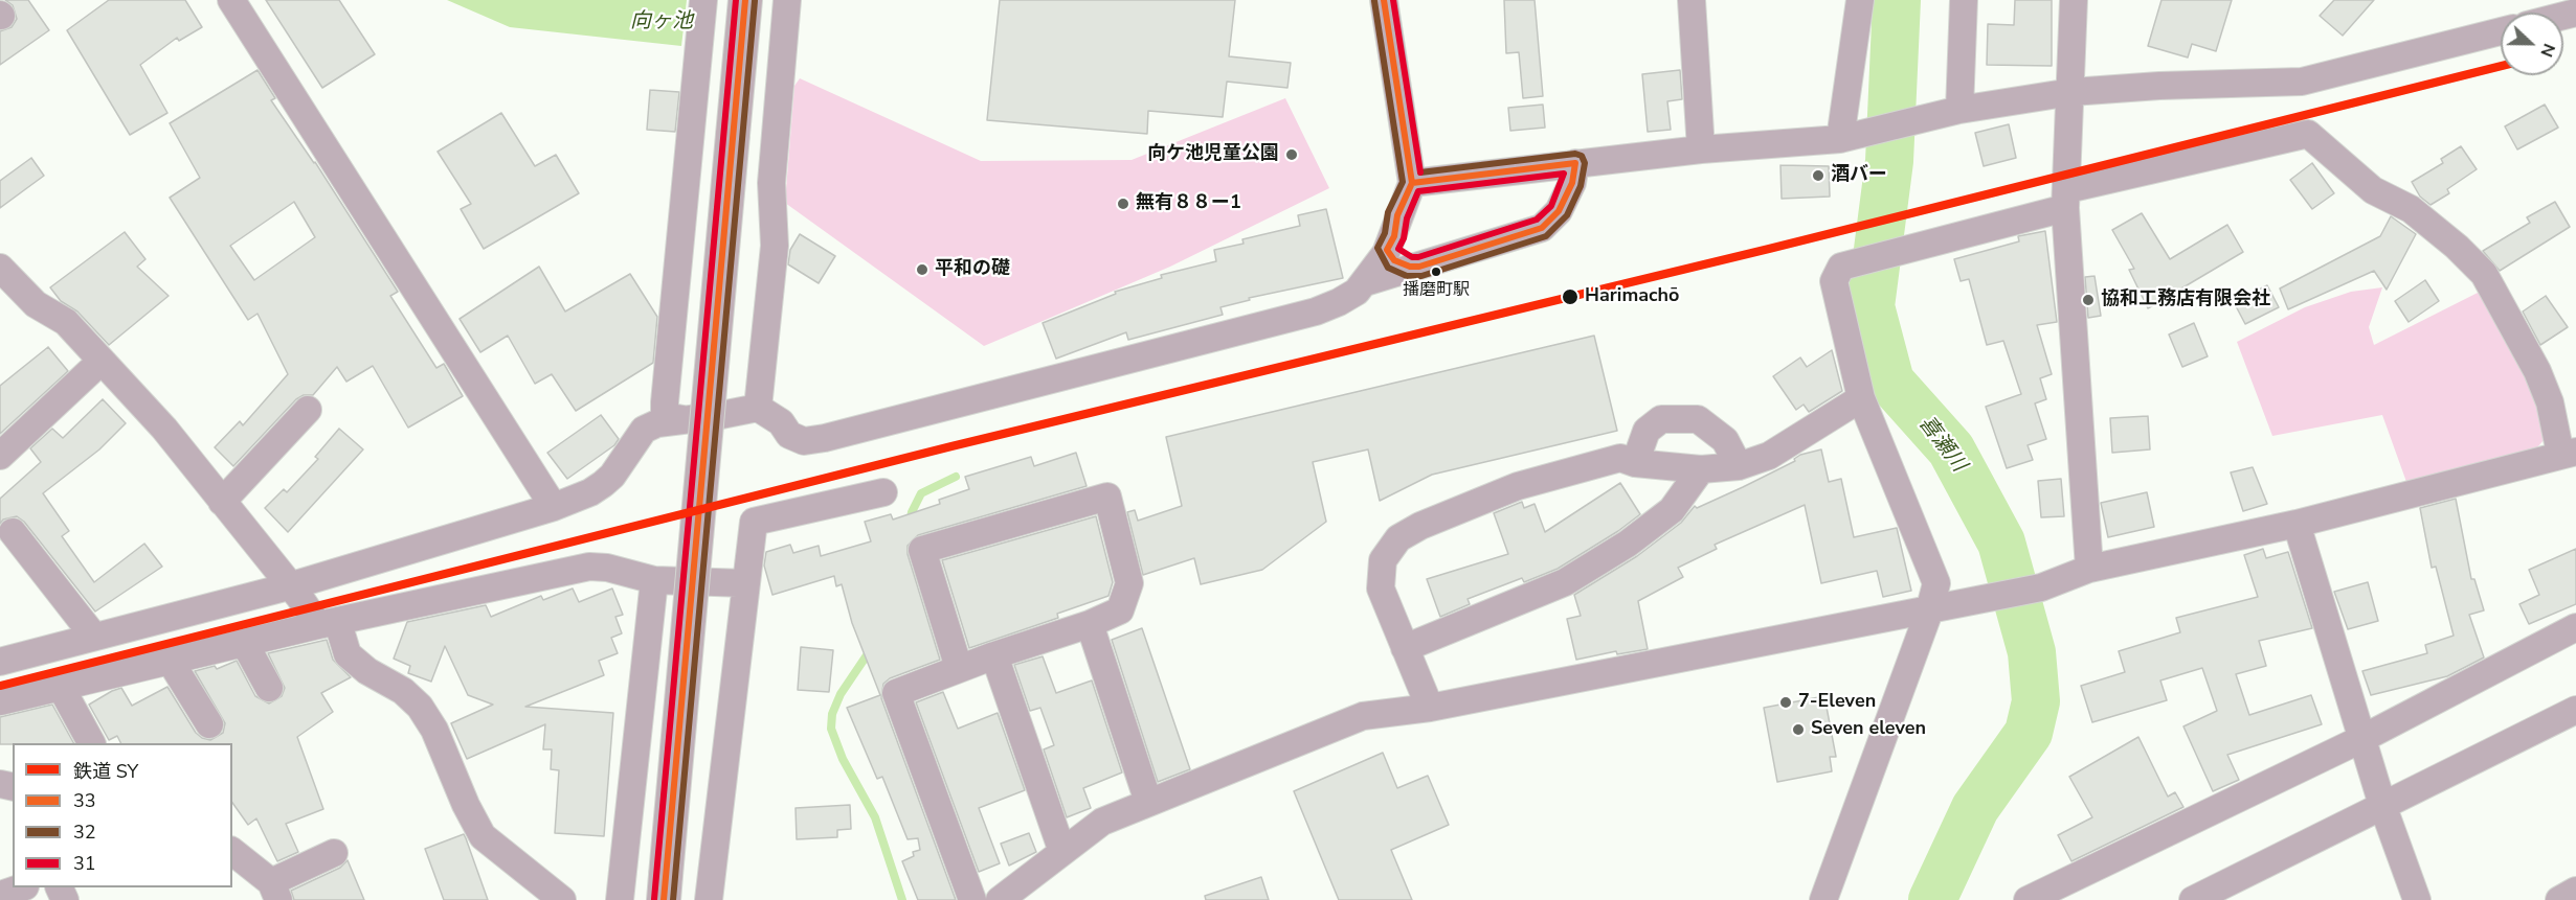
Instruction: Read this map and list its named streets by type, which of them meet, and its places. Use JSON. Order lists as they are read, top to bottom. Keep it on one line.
{"water":["向ヶ池","喜瀬川"],"places":["向ケ池児童公園","酒バー","無有８８ー1","平和の礎","播磨町駅","Harimachō","協和工務店有限会社","7-Eleven","Seven eleven"],"lines":["transit line 33","transit line 31","transit line 32","rail line SY"],"legend":["鉄道 SY","33","32","31"],"north":"right"}
